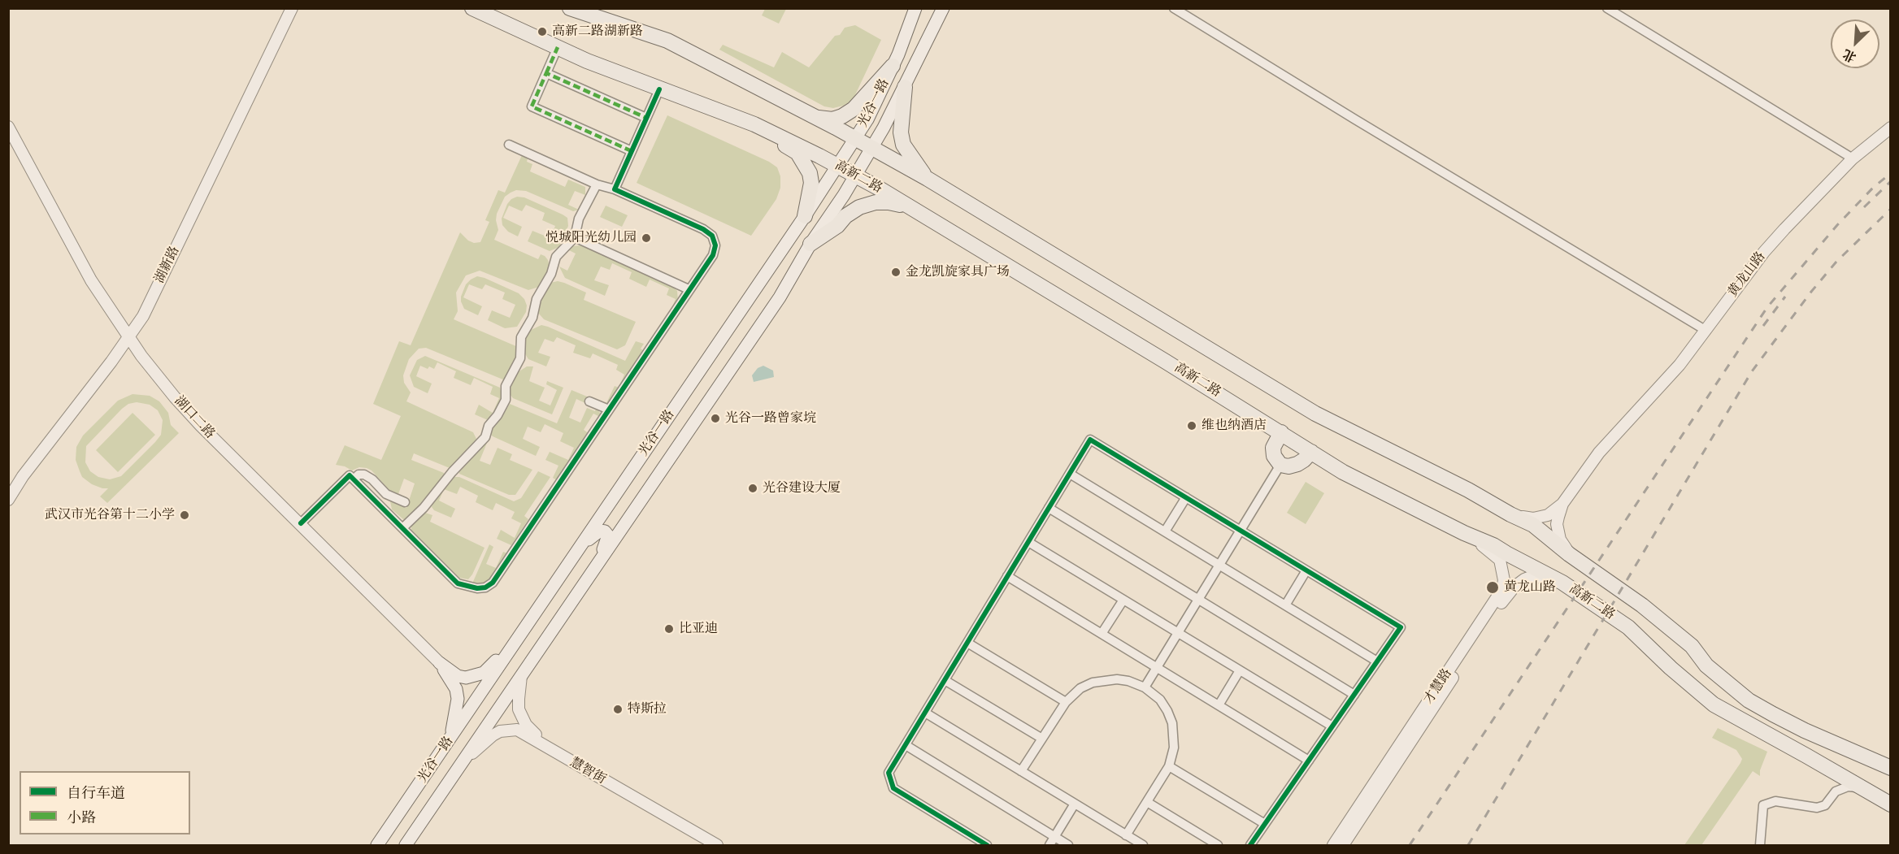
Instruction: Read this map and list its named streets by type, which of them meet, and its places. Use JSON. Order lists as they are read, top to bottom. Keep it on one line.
{"streets":{"main road":["光谷一路","高新二路"],"street":["湖新路","黄龙山路","湖口二路","才慧路","慧智街"]},"crossings":[["光谷一路","高新二路"],["光谷一路","慧智街"],["高新二路","黄龙山路"],["高新二路","才慧路"],["湖新路","湖口二路"]],"places":["高新二路湖新路","悦城阳光幼儿园","金龙凯旋家具广场","光谷一路曾家垸","维也纳酒店","光谷建设大厦","武汉市光谷第十二小学","黄龙山路","比亚迪","特斯拉"],"legend":["自行车道","小路"],"north":"bottom left"}
